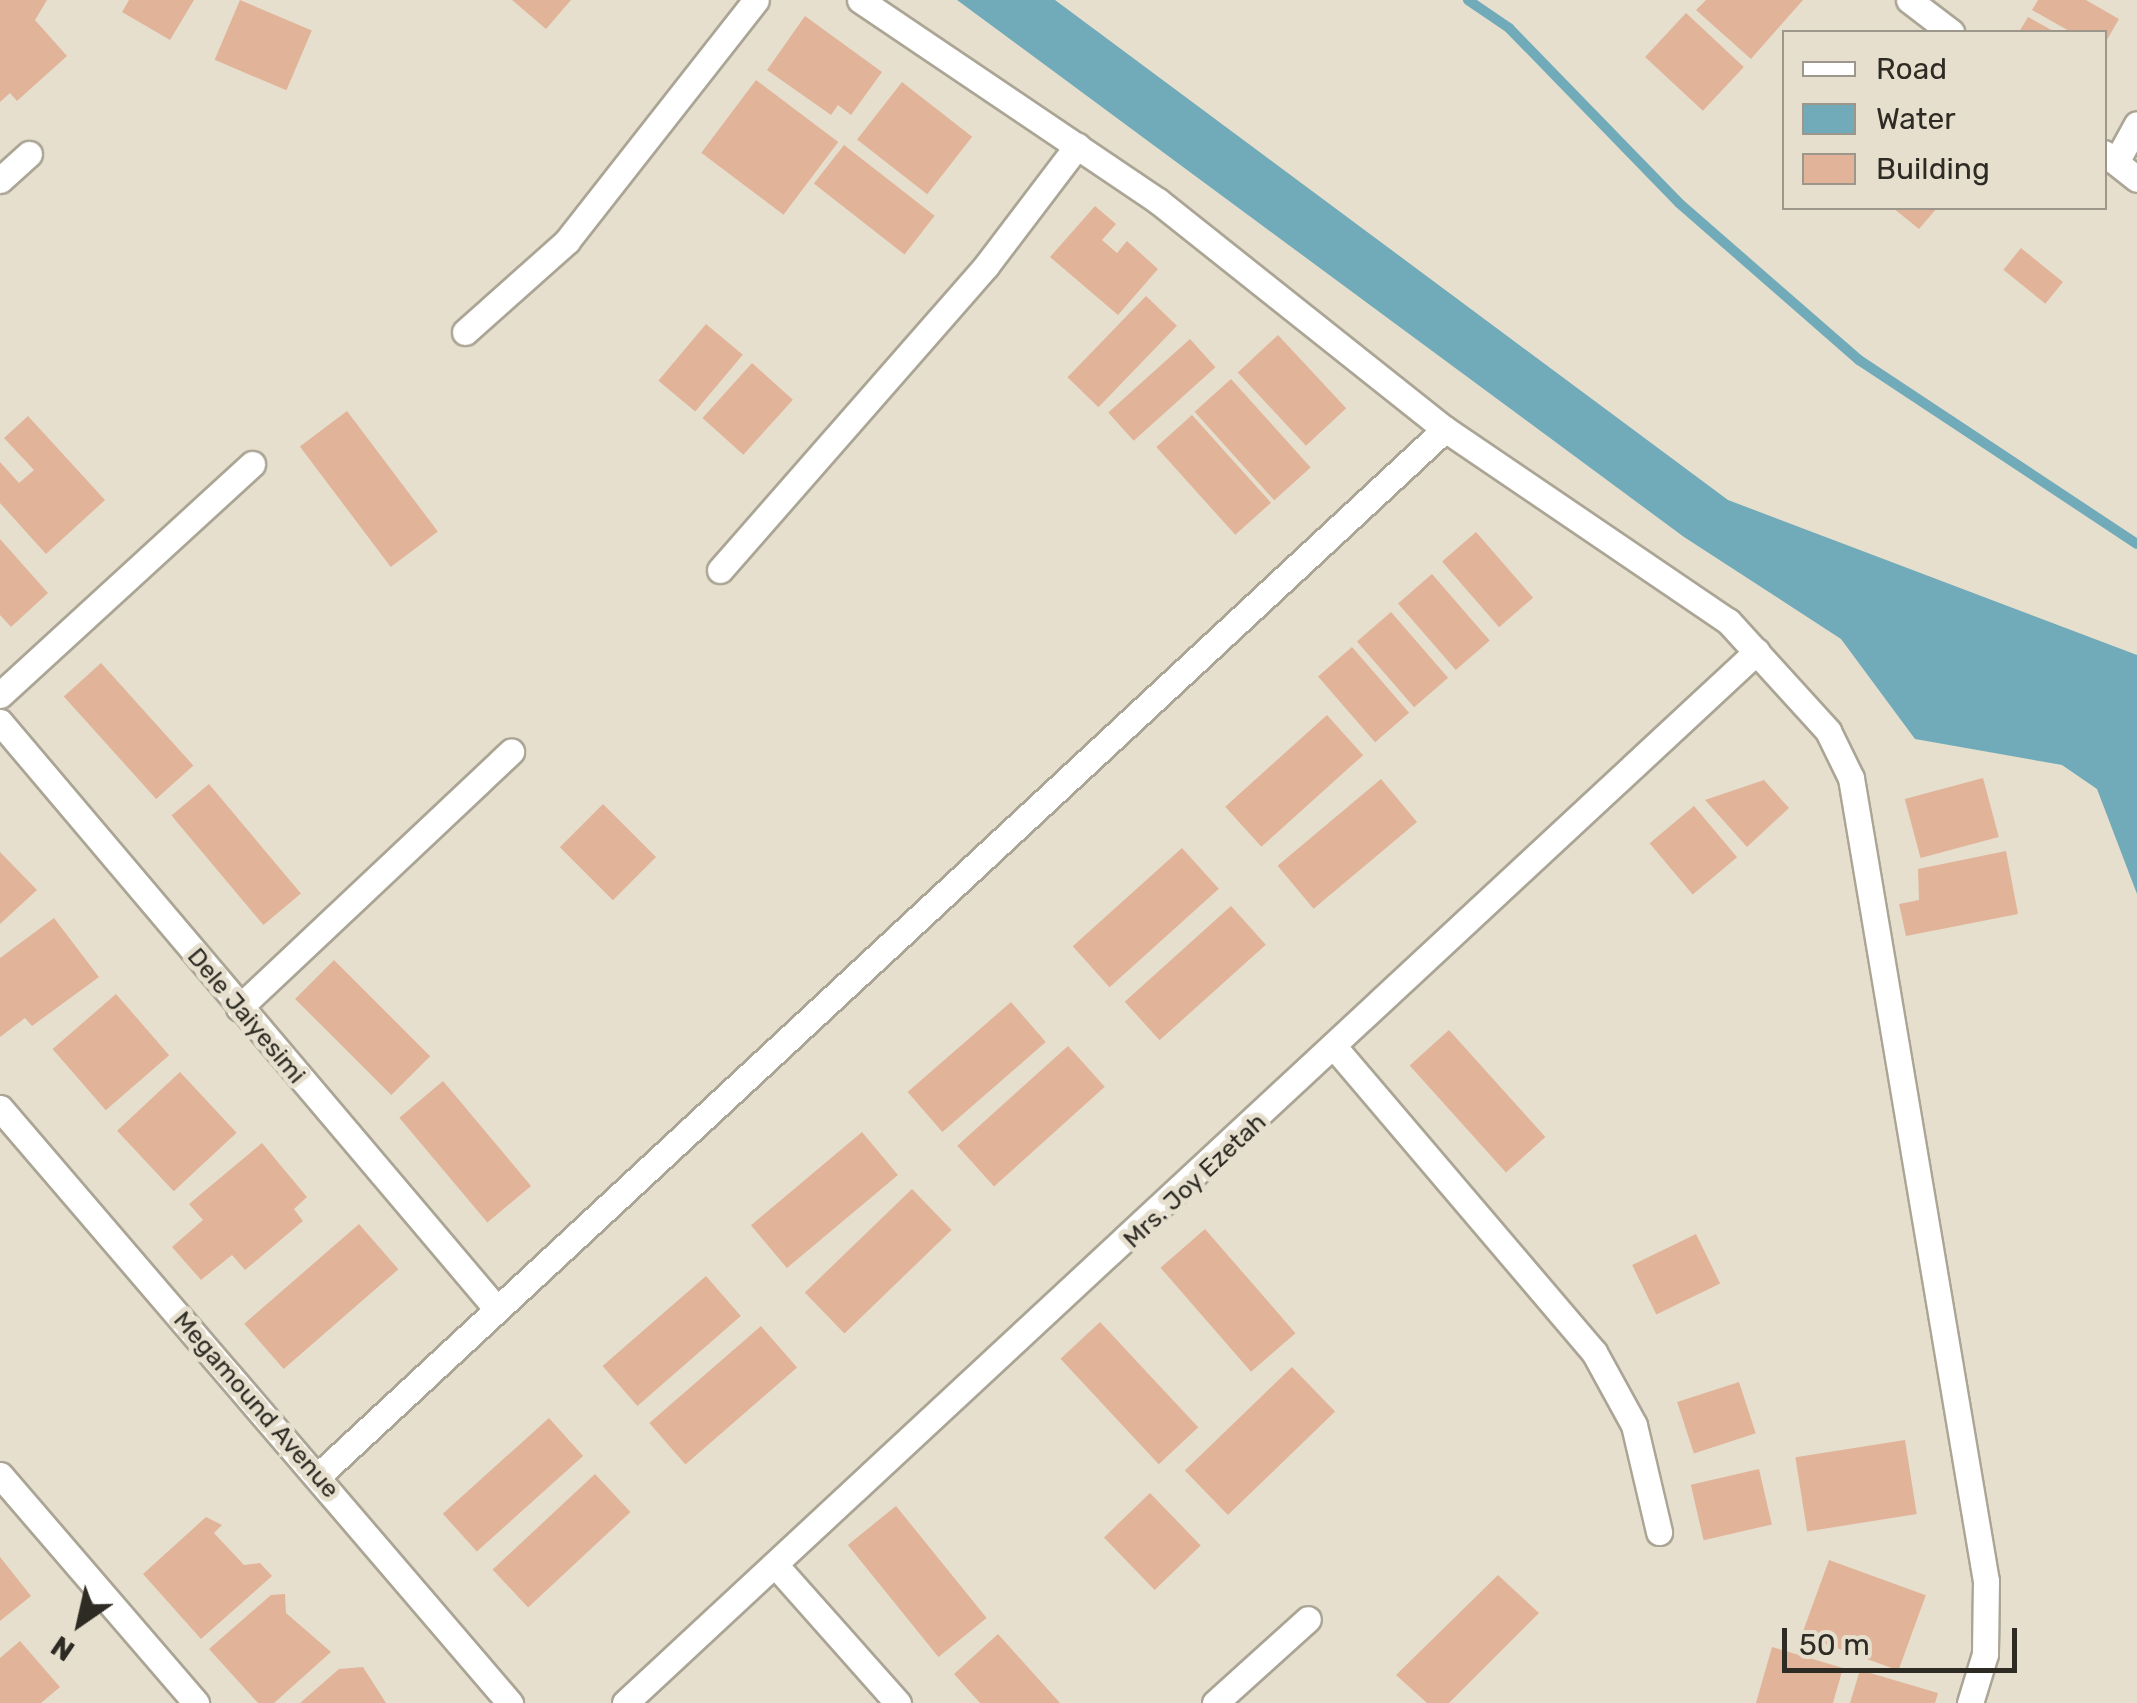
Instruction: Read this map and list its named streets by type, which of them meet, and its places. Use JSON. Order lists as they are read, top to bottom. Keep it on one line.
{"streets":{"street":["Dele Jaiyesimi","Mrs. Joy Ezetah","Megamound Avenue"]},"legend":["Road","Water","Building"],"scale_bar":"50 m","north":"bottom left"}
